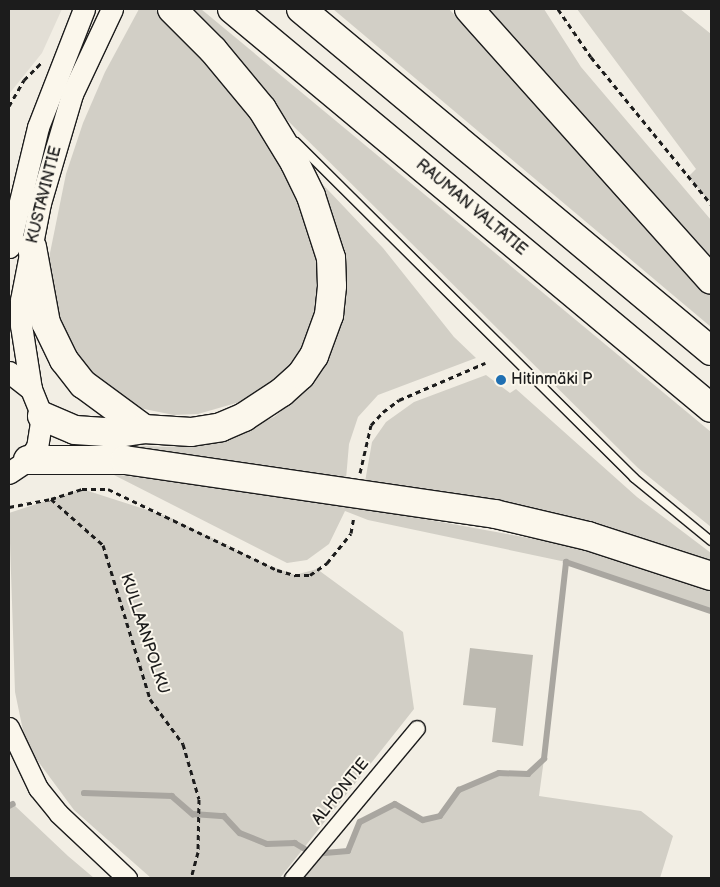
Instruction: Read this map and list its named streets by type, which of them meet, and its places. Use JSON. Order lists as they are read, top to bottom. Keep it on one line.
{"streets":{"highway":["RAUMAN VALTATIE"],"main road":["KUSTAVINTIE"],"street":["ALHONTIE"],"path":["KULLAANPOLKU"]},"places":["Hitinmäki P"]}
